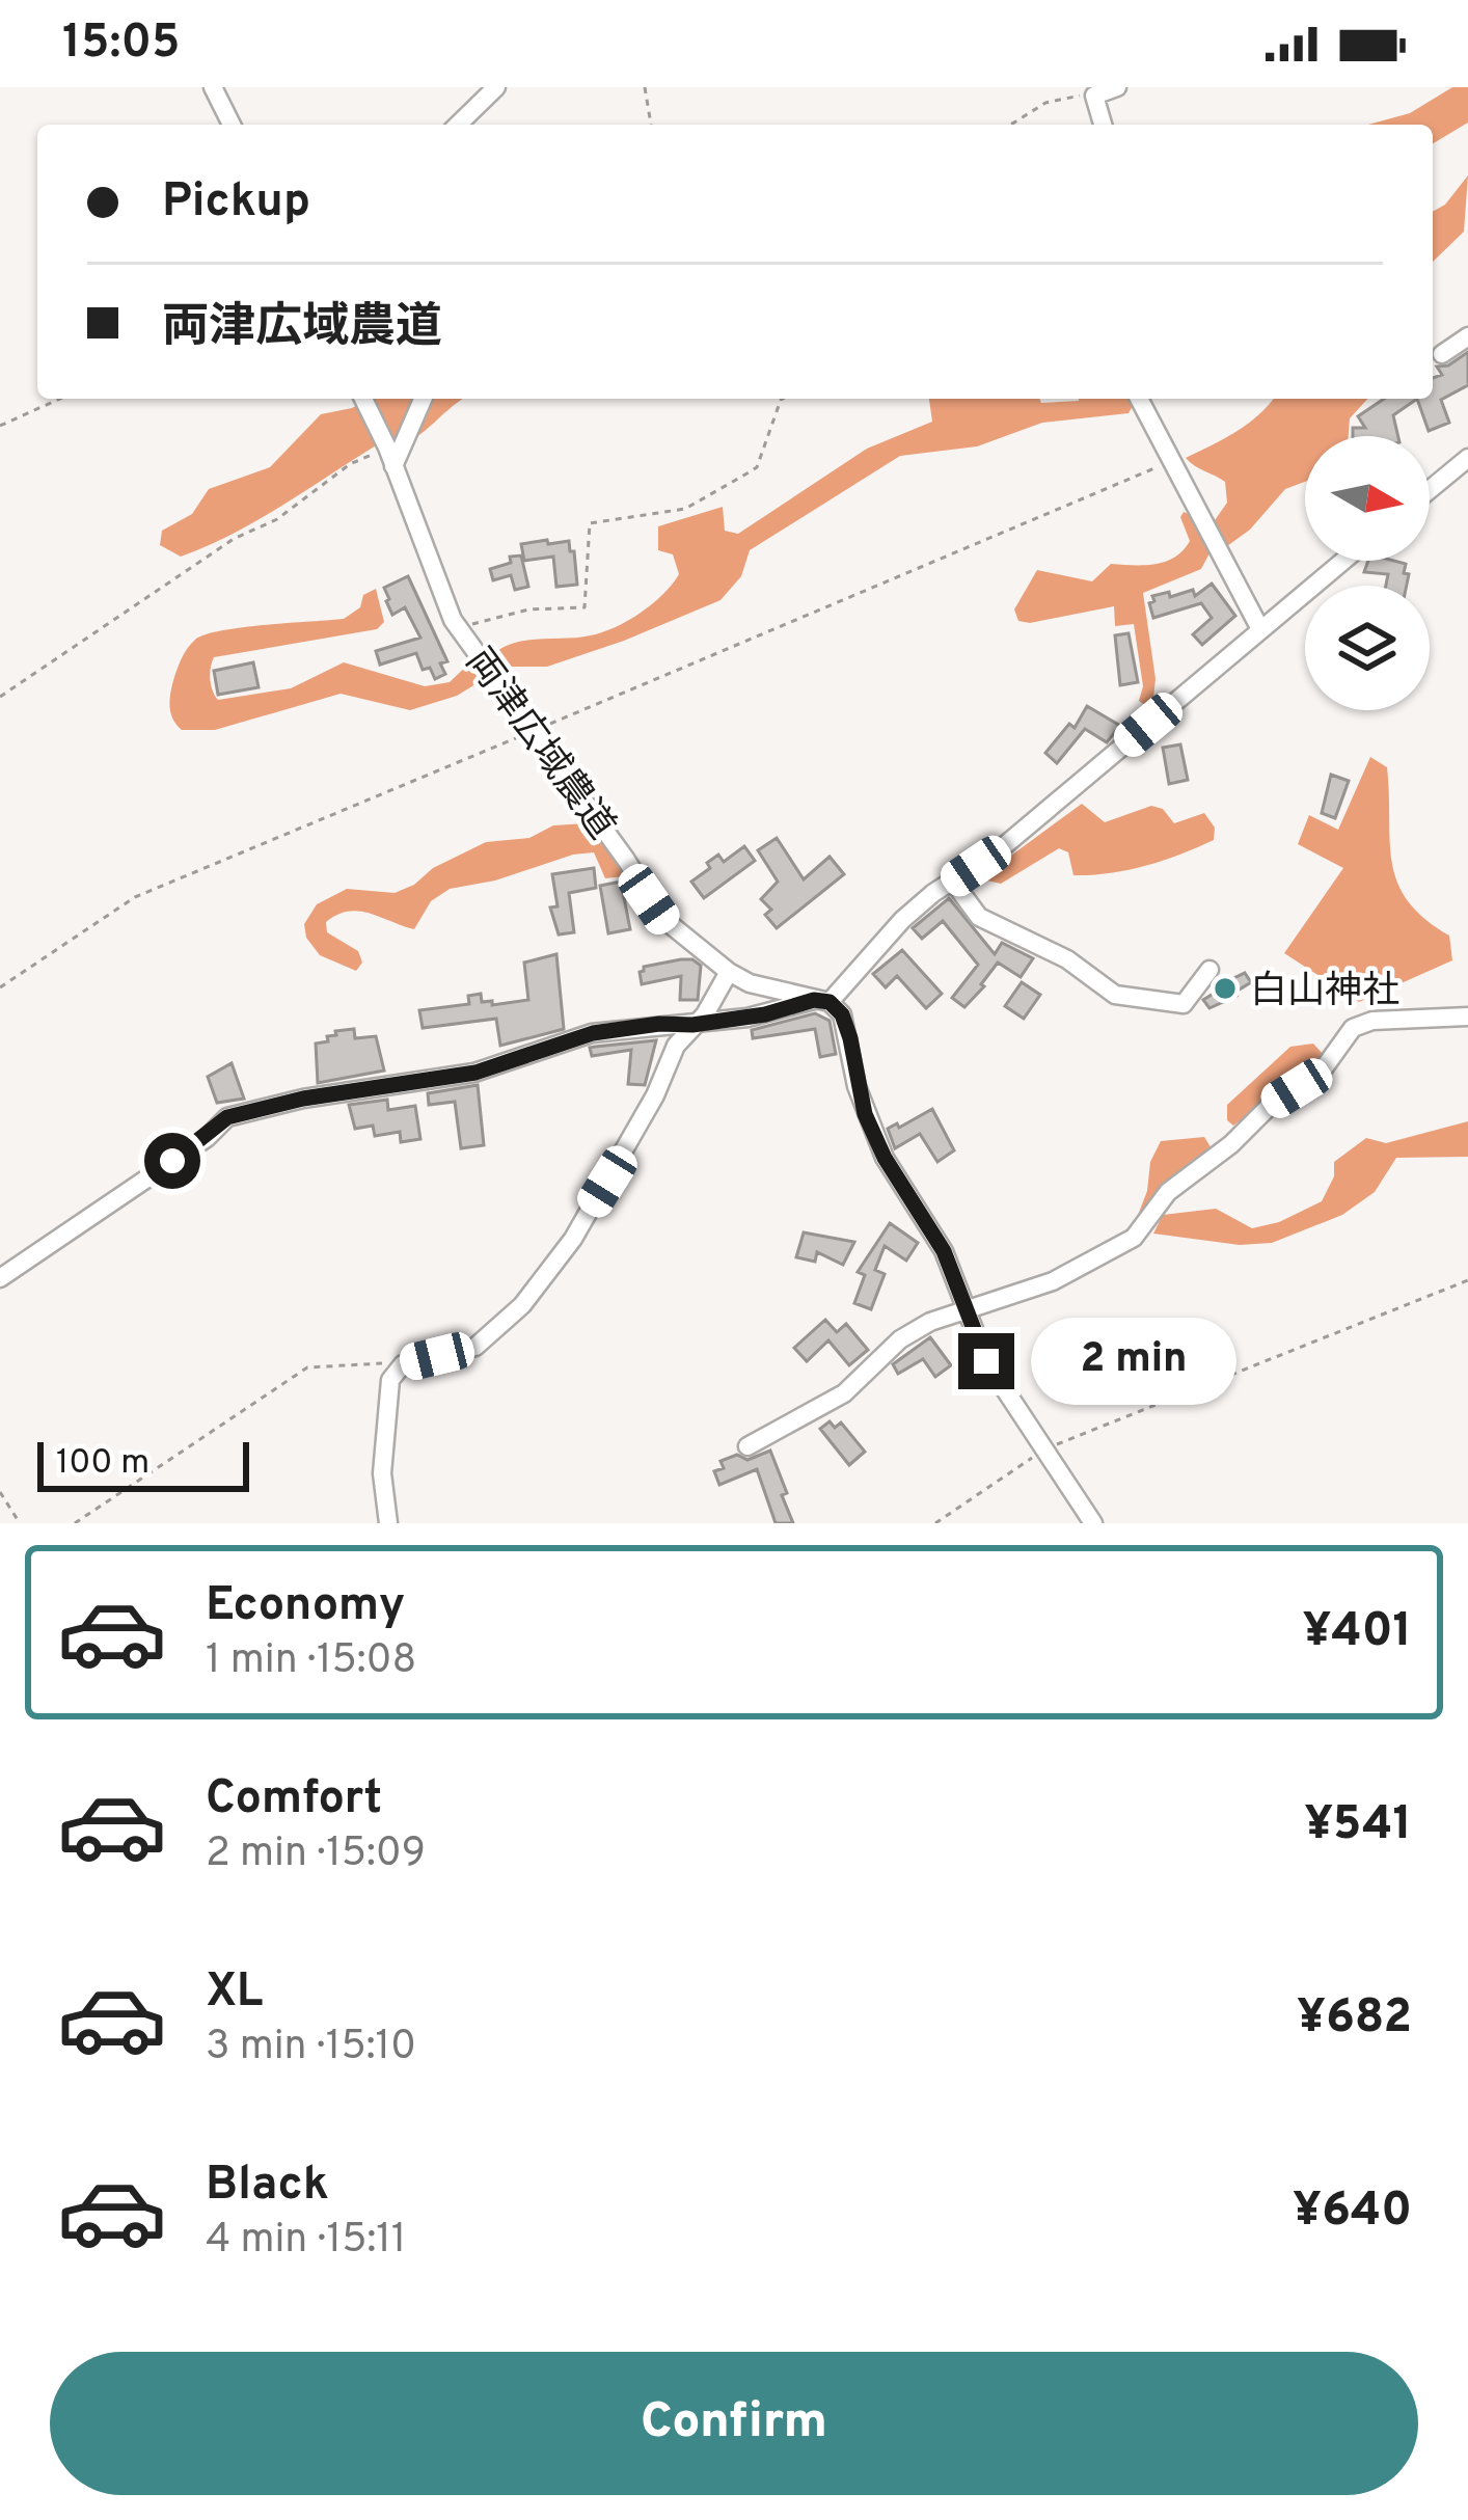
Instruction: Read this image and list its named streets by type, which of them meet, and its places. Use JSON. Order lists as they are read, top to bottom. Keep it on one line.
{"streets":{"street":["両津広域農道"]},"places":["白山神社"],"scale_bar":"100 m","north":"right","page":{"status":"15:05","banner":["Pickup","両津広域農道"],"bubble":"2 min","scale":"100 m","list":[{"name":"Economy","note":"1 min · 15:08","value":"¥401"},{"name":"Comfort","note":"2 min · 15:09","value":"¥541"},{"name":"XL","note":"3 min · 15:10","value":"¥682"},{"name":"Black","note":"4 min · 15:11","value":"¥640"}],"buttons":"Confirm"}}
